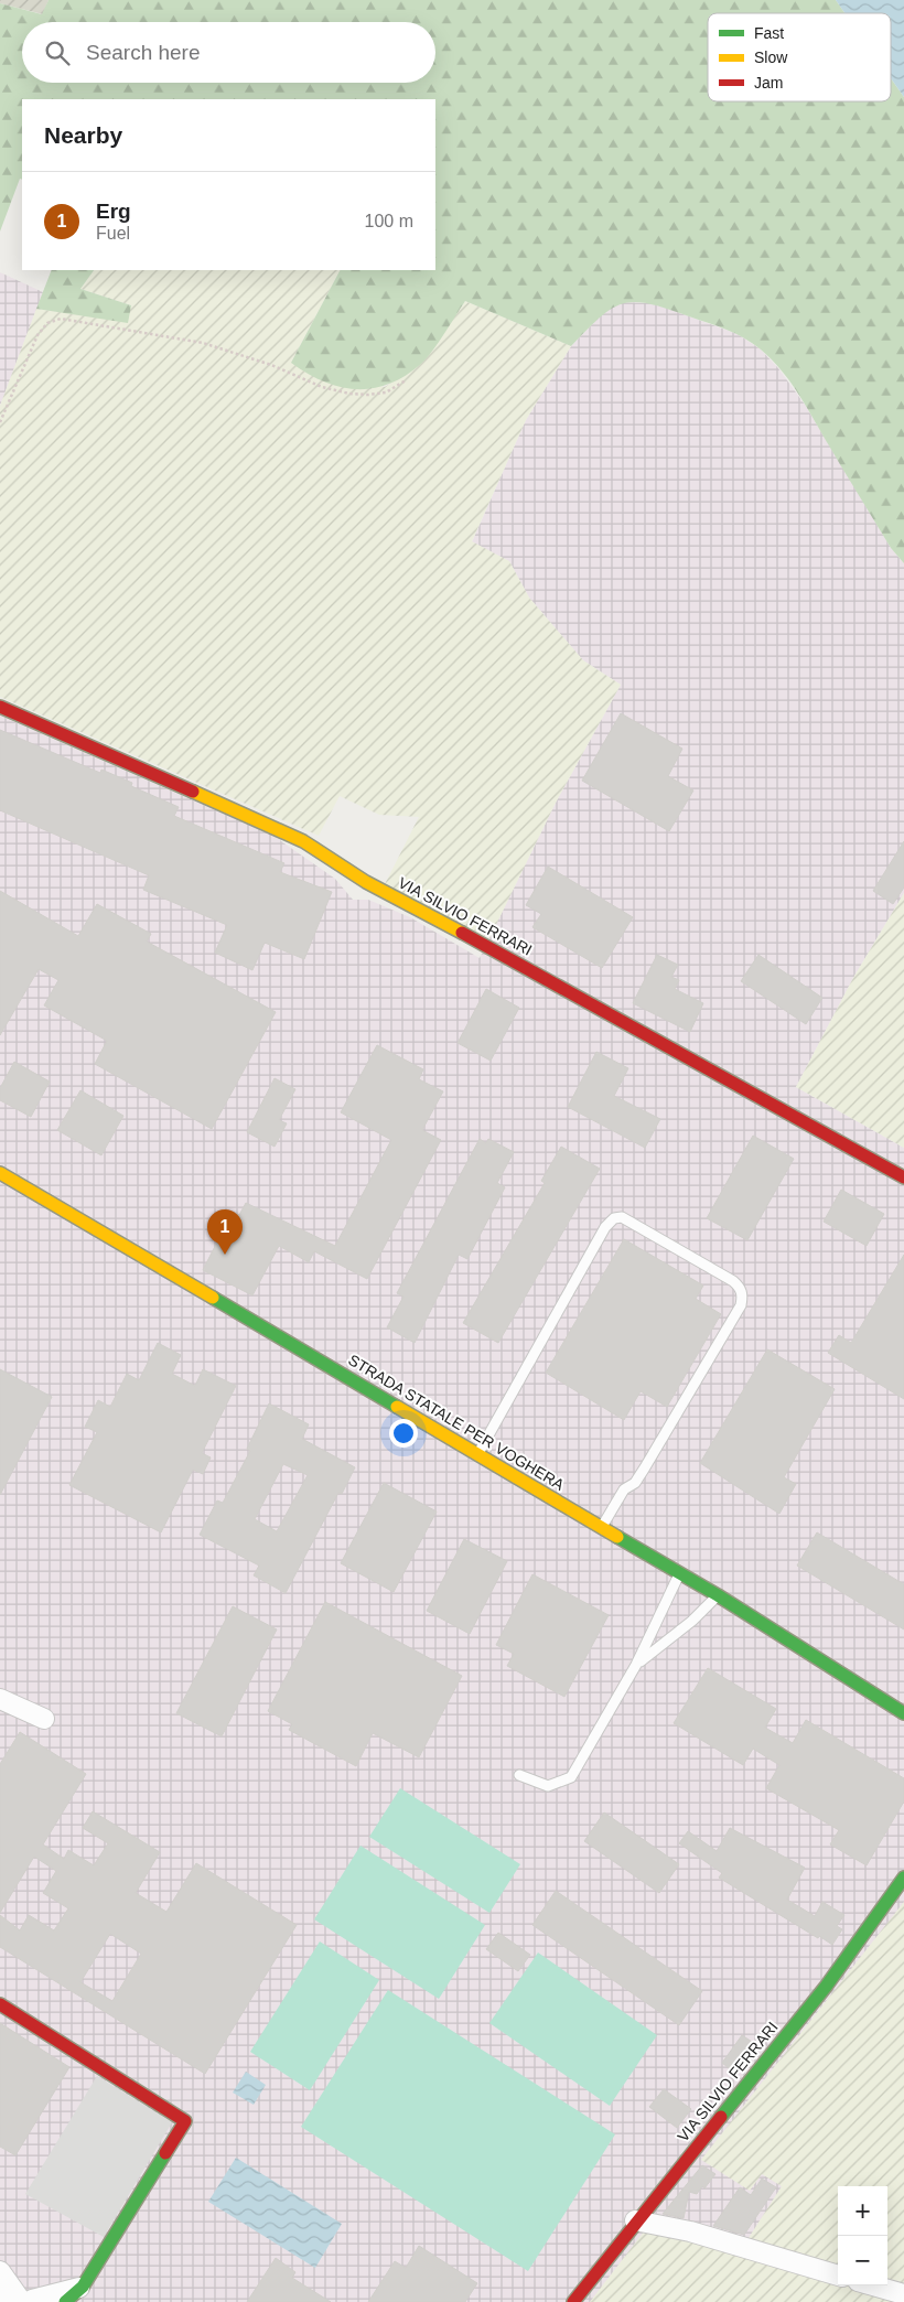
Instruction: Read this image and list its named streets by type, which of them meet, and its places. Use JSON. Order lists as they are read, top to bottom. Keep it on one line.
{"streets":{"street":["VIA SILVIO FERRARI","STRADA STATALE PER VOGHERA"]},"legend":["Fast","Slow","Jam"],"page":{"search":"Search here","heading":"Nearby","list":[{"mark":"1","name":"Erg","note":"Fuel","value":"100 m"}],"pins":"1","map_buttons":["+","−"]}}
